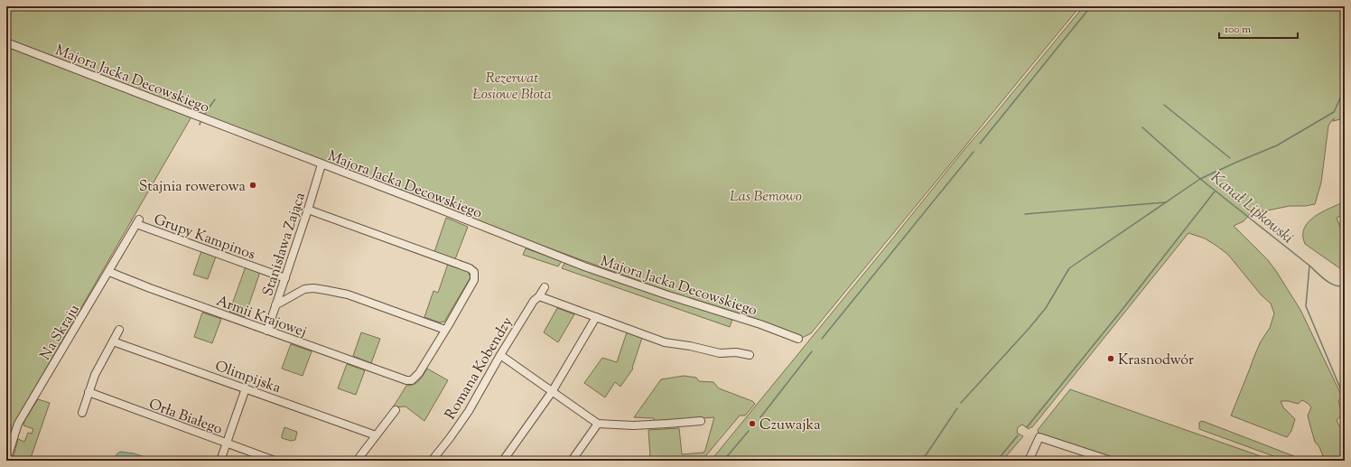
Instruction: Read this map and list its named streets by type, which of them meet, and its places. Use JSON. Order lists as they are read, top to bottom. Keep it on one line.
{"streets":{"street":["Majora Jacka Decowskiego","Grupy Kampinos","Stanisława Zająca","Armii Krajowej","Na Skraju","Romana Kobendzy","Olimpijska","Orła Białego"]},"crossings":[["Majora Jacka Decowskiego","Stanisława Zająca"],["Grupy Kampinos","Stanisława Zająca"],["Grupy Kampinos","Na Skraju"],["Stanisława Zająca","Armii Krajowej"],["Armii Krajowej","Na Skraju"]],"water":["Kanał Lipkowski"],"parks":["Rezerwat Łosiowe Błota","Las Bemowo"],"places":["Stajnia rowerowa","Krasnodwór","Czuwajka"],"scale_bar":"100 m"}
